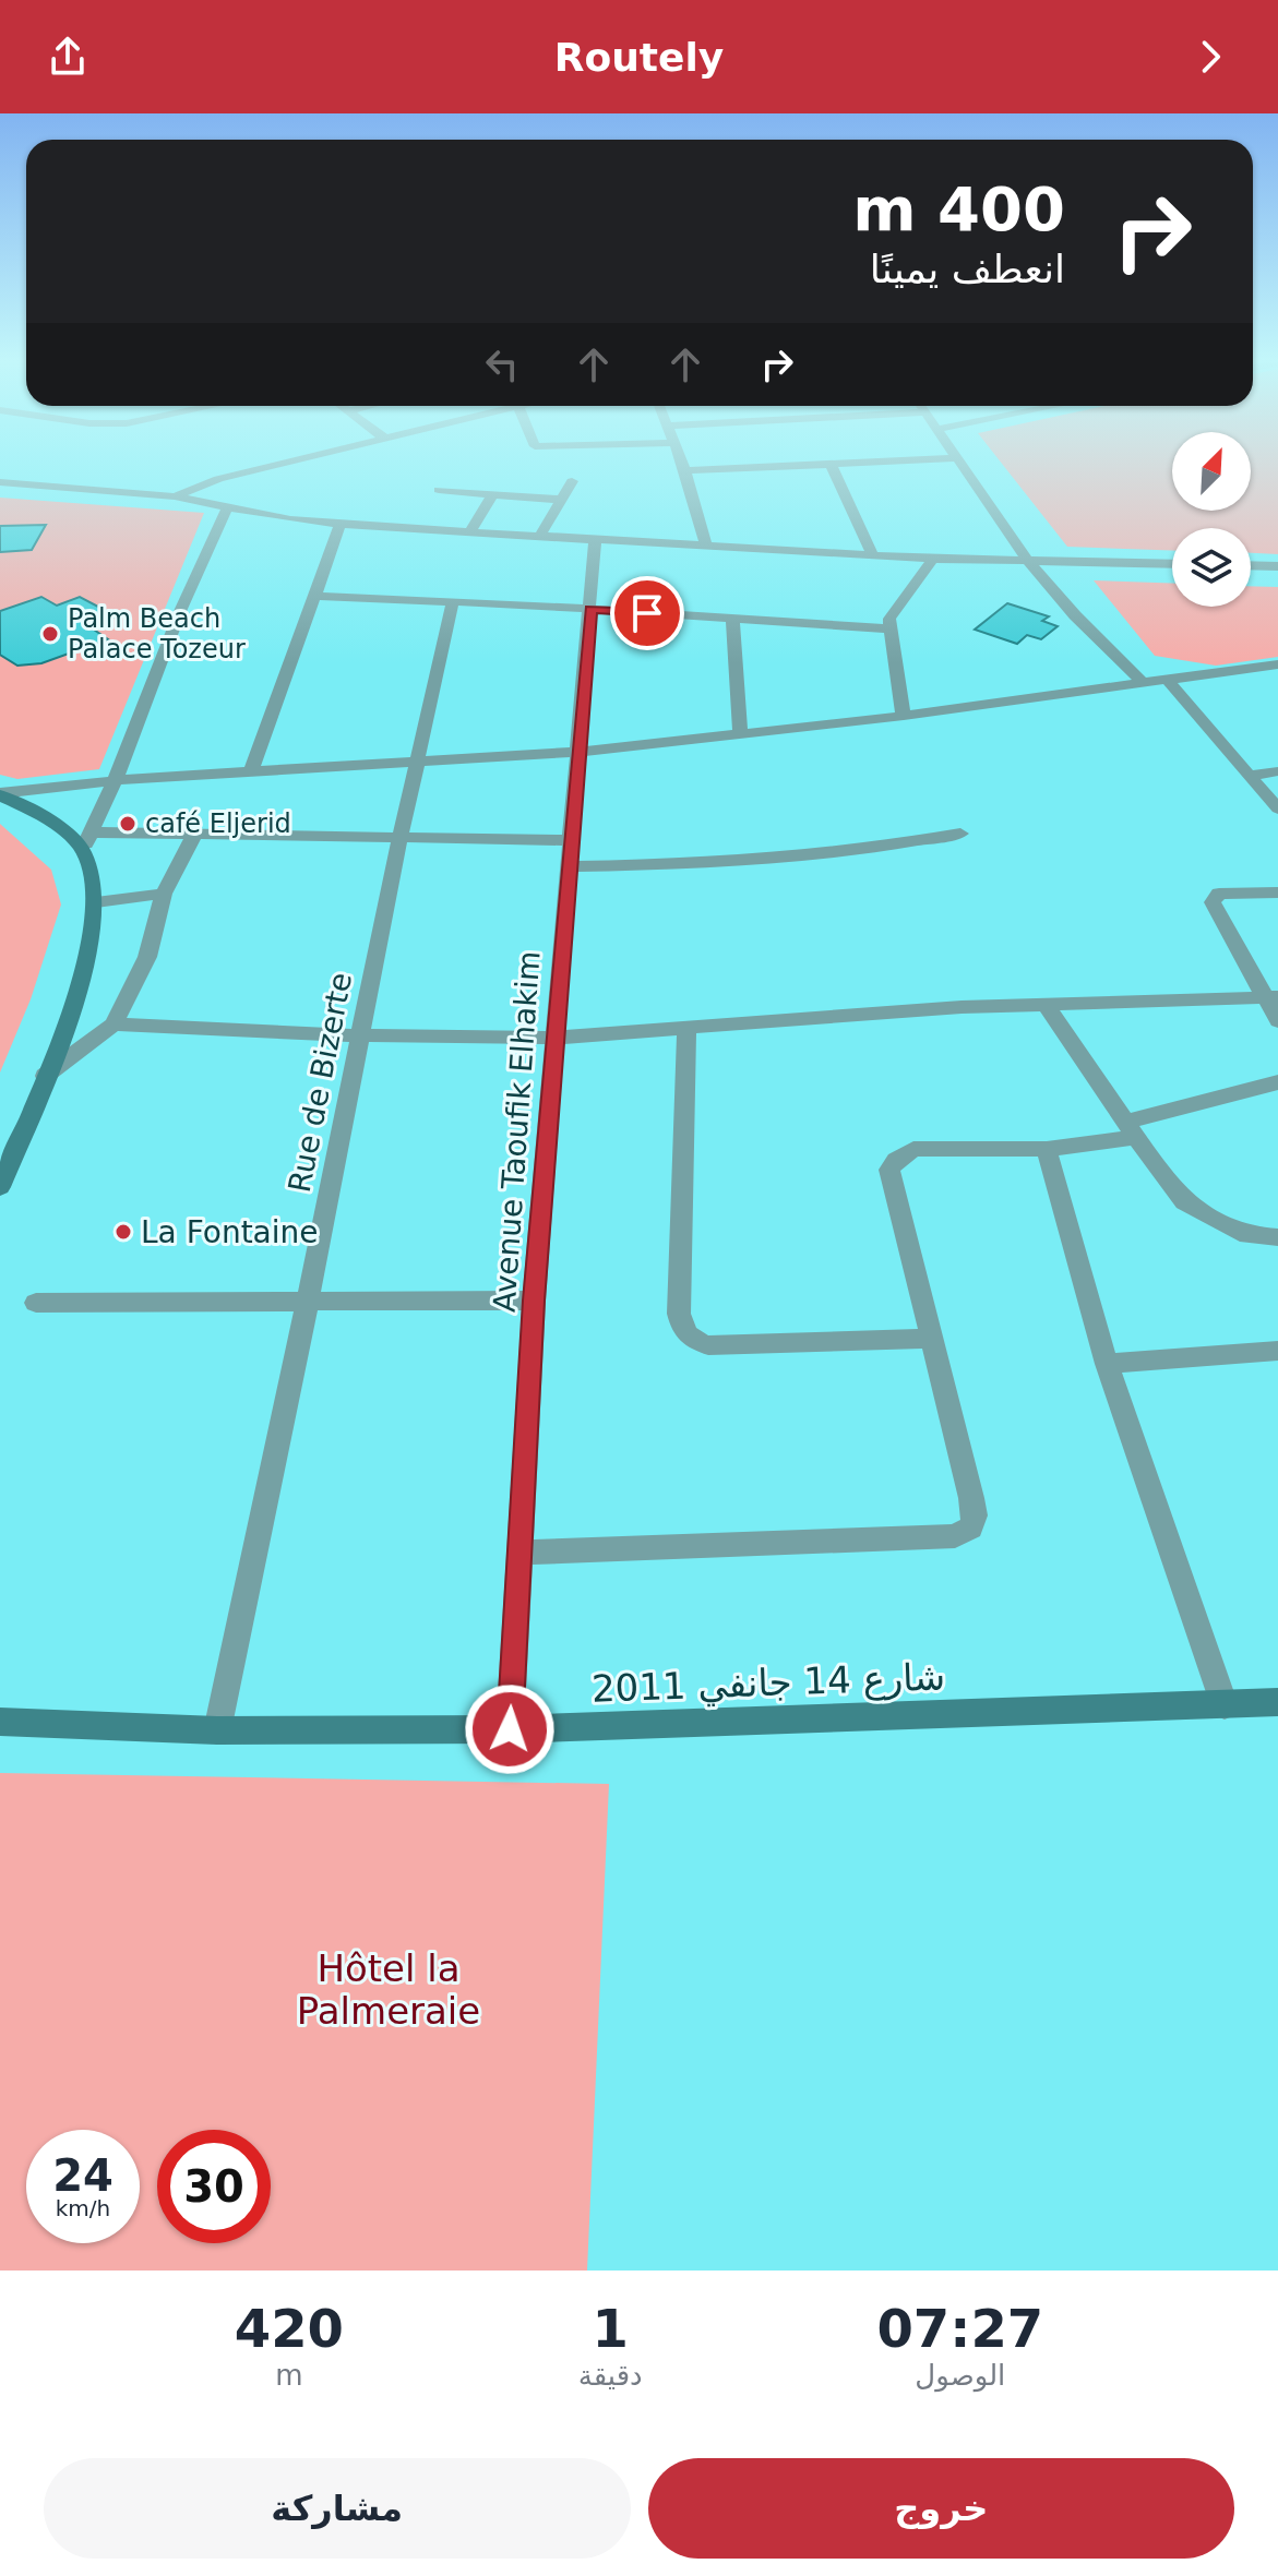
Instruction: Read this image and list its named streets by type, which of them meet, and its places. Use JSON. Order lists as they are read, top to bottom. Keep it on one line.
{"streets":{"main road":["شارع 14 جانفي 2011"],"street":["Rue de Bizerte","Avenue Taoufik Elhakim"]},"crossings":[["Rue de Bizerte","شارع 14 جانفي 2011"],["Avenue Taoufik Elhakim","شارع 14 جانفي 2011"]],"parks":["Hôtel la Palmeraie"],"places":["Palm Beach Palace Tozeur","café Eljerid","La Fontaine"],"north":"top right","page":{"header":"Routely","turn":["400 m","انعطف يمينًا"],"speed":"24 km/h","limit":"30","eta":["07:27","الوصول","1","دقيقة","420","m"],"buttons":["خروج","مشاركة"]}}
